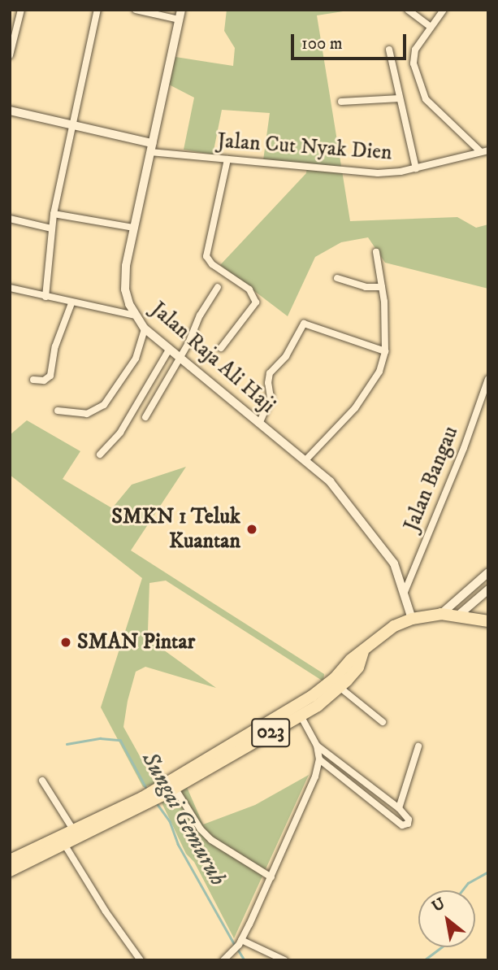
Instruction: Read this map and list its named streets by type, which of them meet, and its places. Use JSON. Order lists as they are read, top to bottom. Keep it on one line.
{"streets":{"highway":["023"],"street":["Jalan Cut Nyak Dien","Jalan Raja Ali Haji","Jalan Bangau"]},"crossings":[["Jalan Cut Nyak Dien","Jalan Raja Ali Haji"],["Jalan Raja Ali Haji","Jalan Bangau"],["Jalan Raja Ali Haji","023"]],"water":["Sungai Gemuruh"],"places":["SMKN 1 Teluk Kuantan","SMAN Pintar"],"scale_bar":"100 m","north":"top left"}
